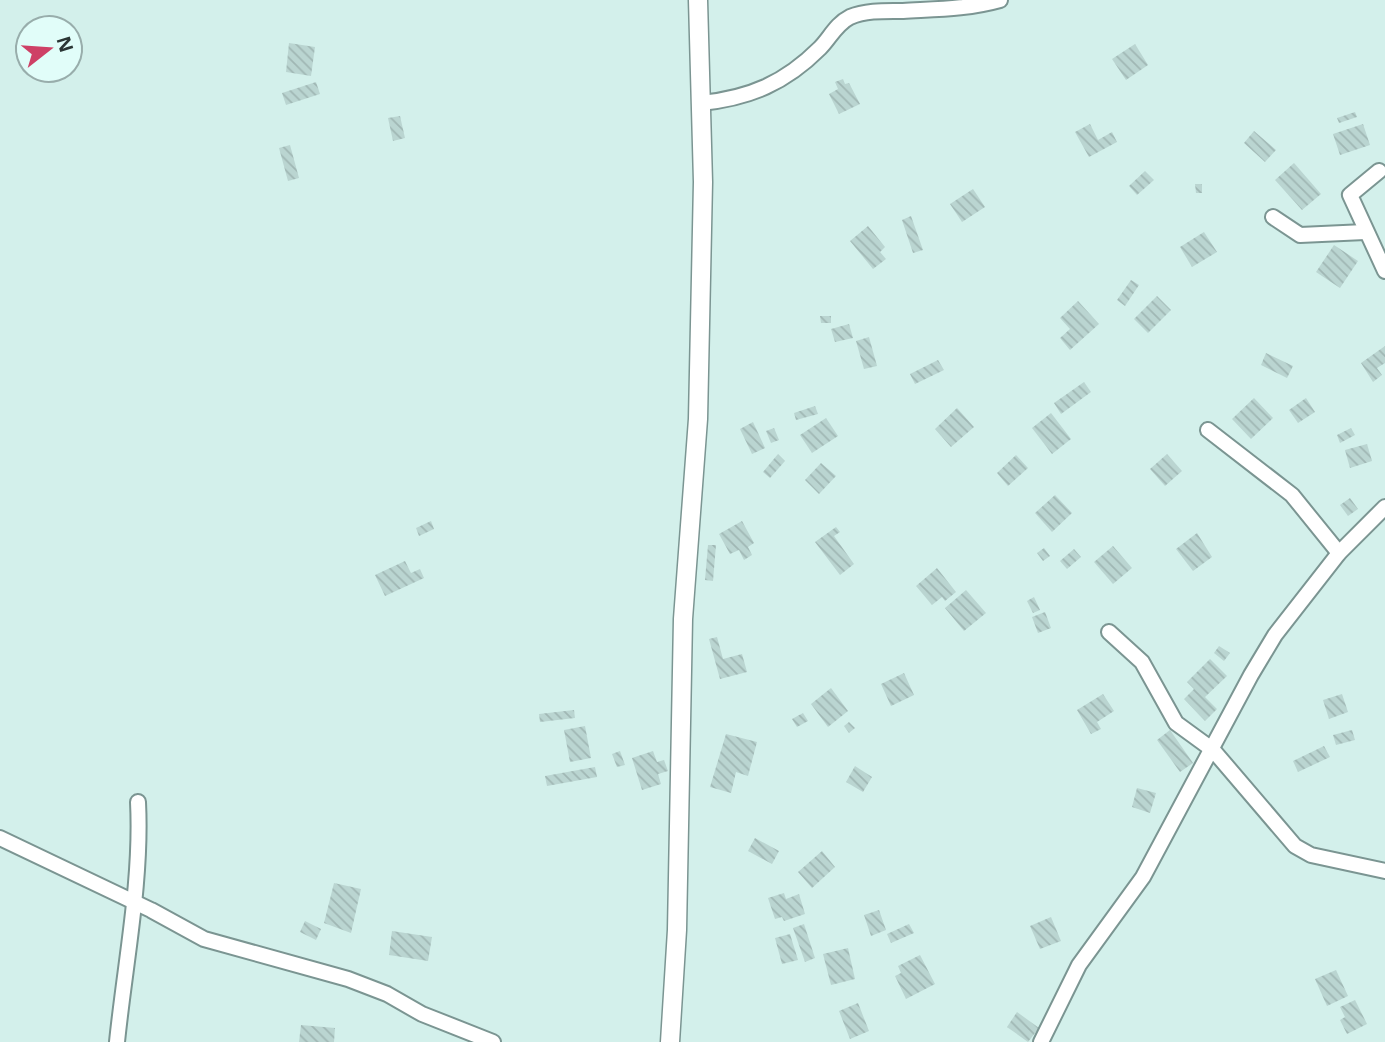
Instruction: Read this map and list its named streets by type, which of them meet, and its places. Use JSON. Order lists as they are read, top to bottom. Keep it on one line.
{"north":"right"}
